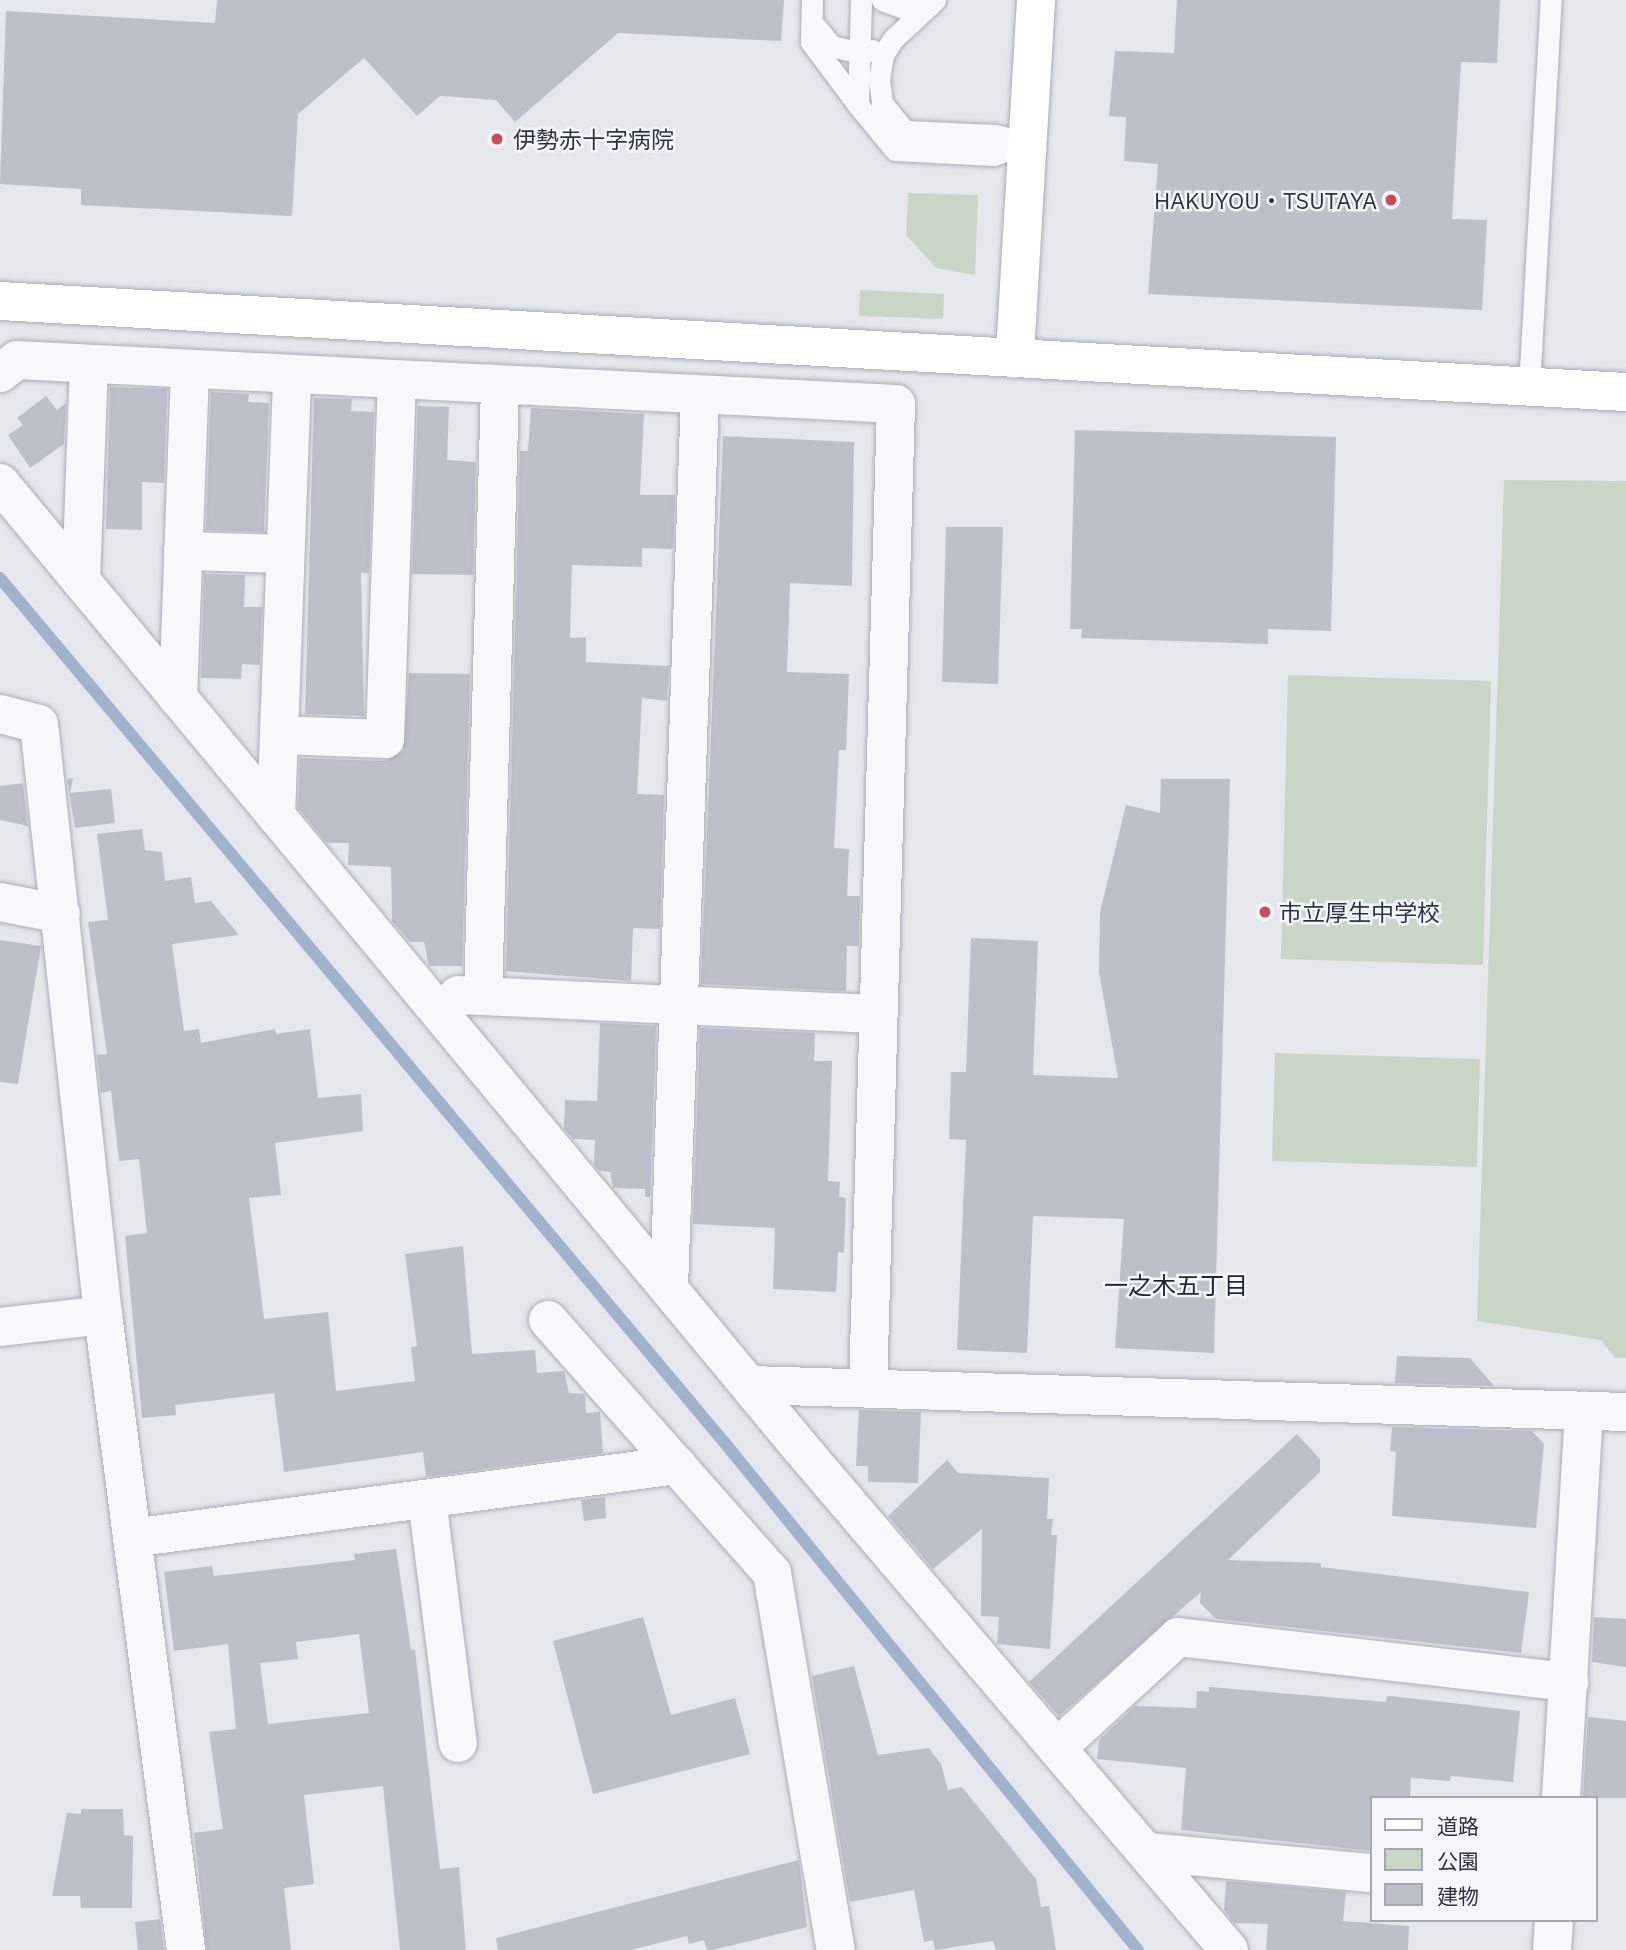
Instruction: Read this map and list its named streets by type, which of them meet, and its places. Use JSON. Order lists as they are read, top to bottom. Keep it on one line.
{"districts":["一之木五丁目"],"places":["伊勢赤十字病院","HAKUYOU・TSUTAYA","市立厚生中学校"],"legend":["道路","公園","建物"]}
